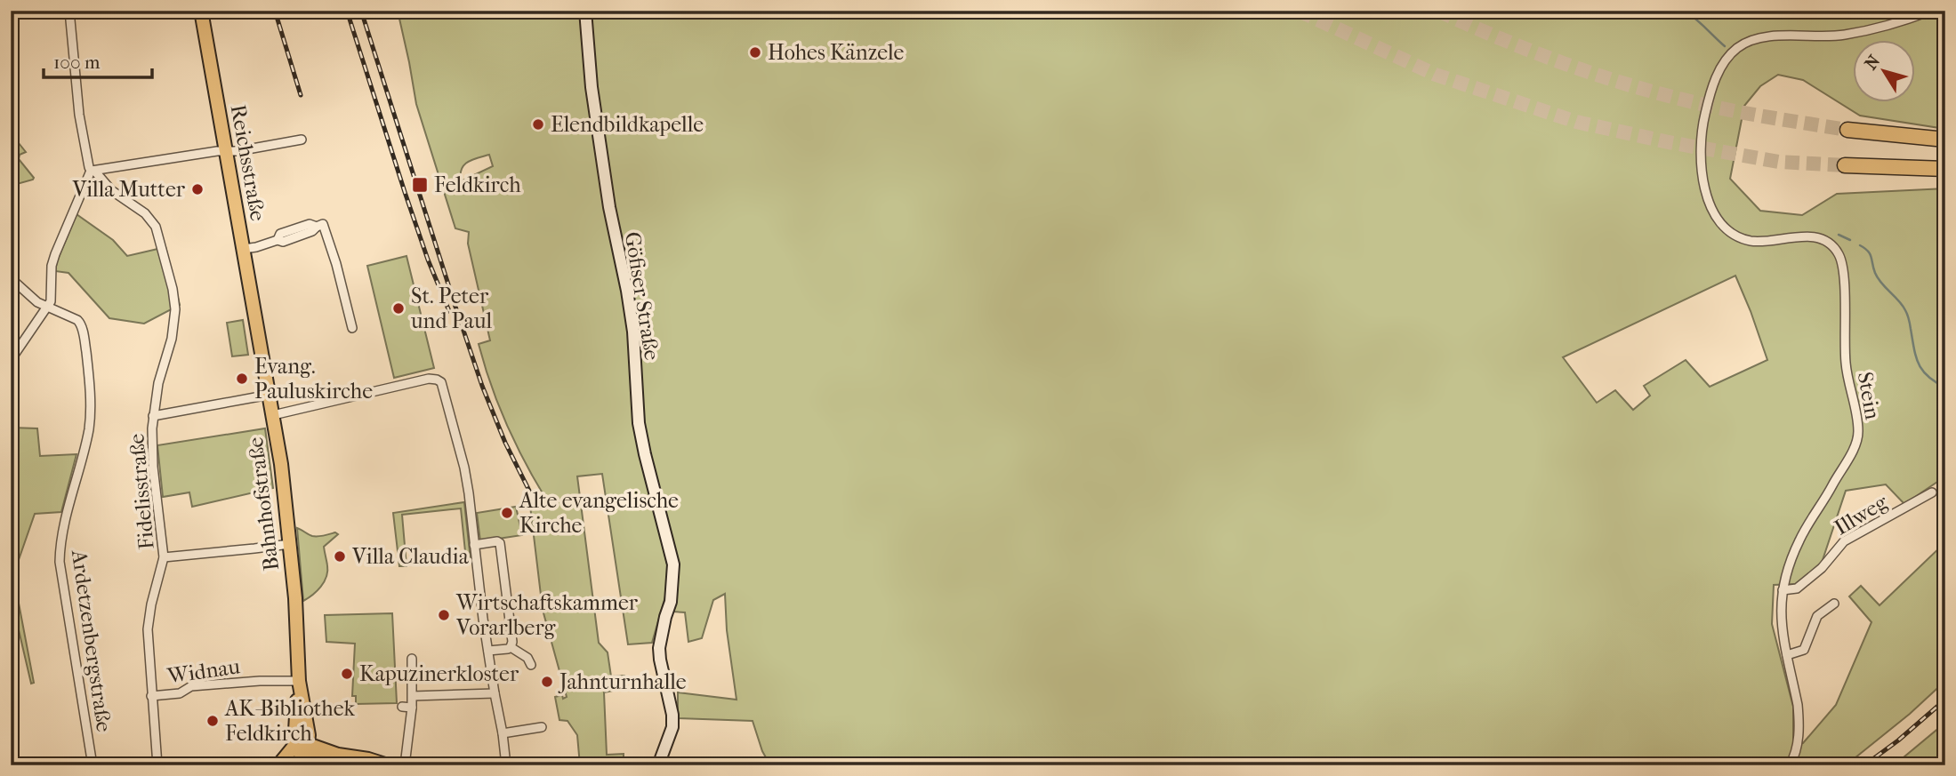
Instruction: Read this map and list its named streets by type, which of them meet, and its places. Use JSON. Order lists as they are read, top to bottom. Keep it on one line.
{"streets":{"main road":["Reichsstraße","Göfiser Straße","Bahnhofstraße"],"street":["Stein","Fidelisstraße","Illweg","Ardetzenbergstraße","Widnau"]},"crossings":[["Reichsstraße","Bahnhofstraße"],["Stein","Illweg"],["Fidelisstraße","Widnau"],["Bahnhofstraße","Widnau"]],"places":{"other":["Hohes Känzele","Elendbildkapelle","Villa Mutter","St. Peter und Paul","Evang. Pauluskirche","Alte evangelische Kirche","Villa Claudia","Wirtschaftskammer Vorarlberg","Kapuzinerkloster","Jahnturnhalle","AK-Bibliothek Feldkirch"],"transit":["Feldkirch"]},"scale_bar":"100 m","north":"top left"}
